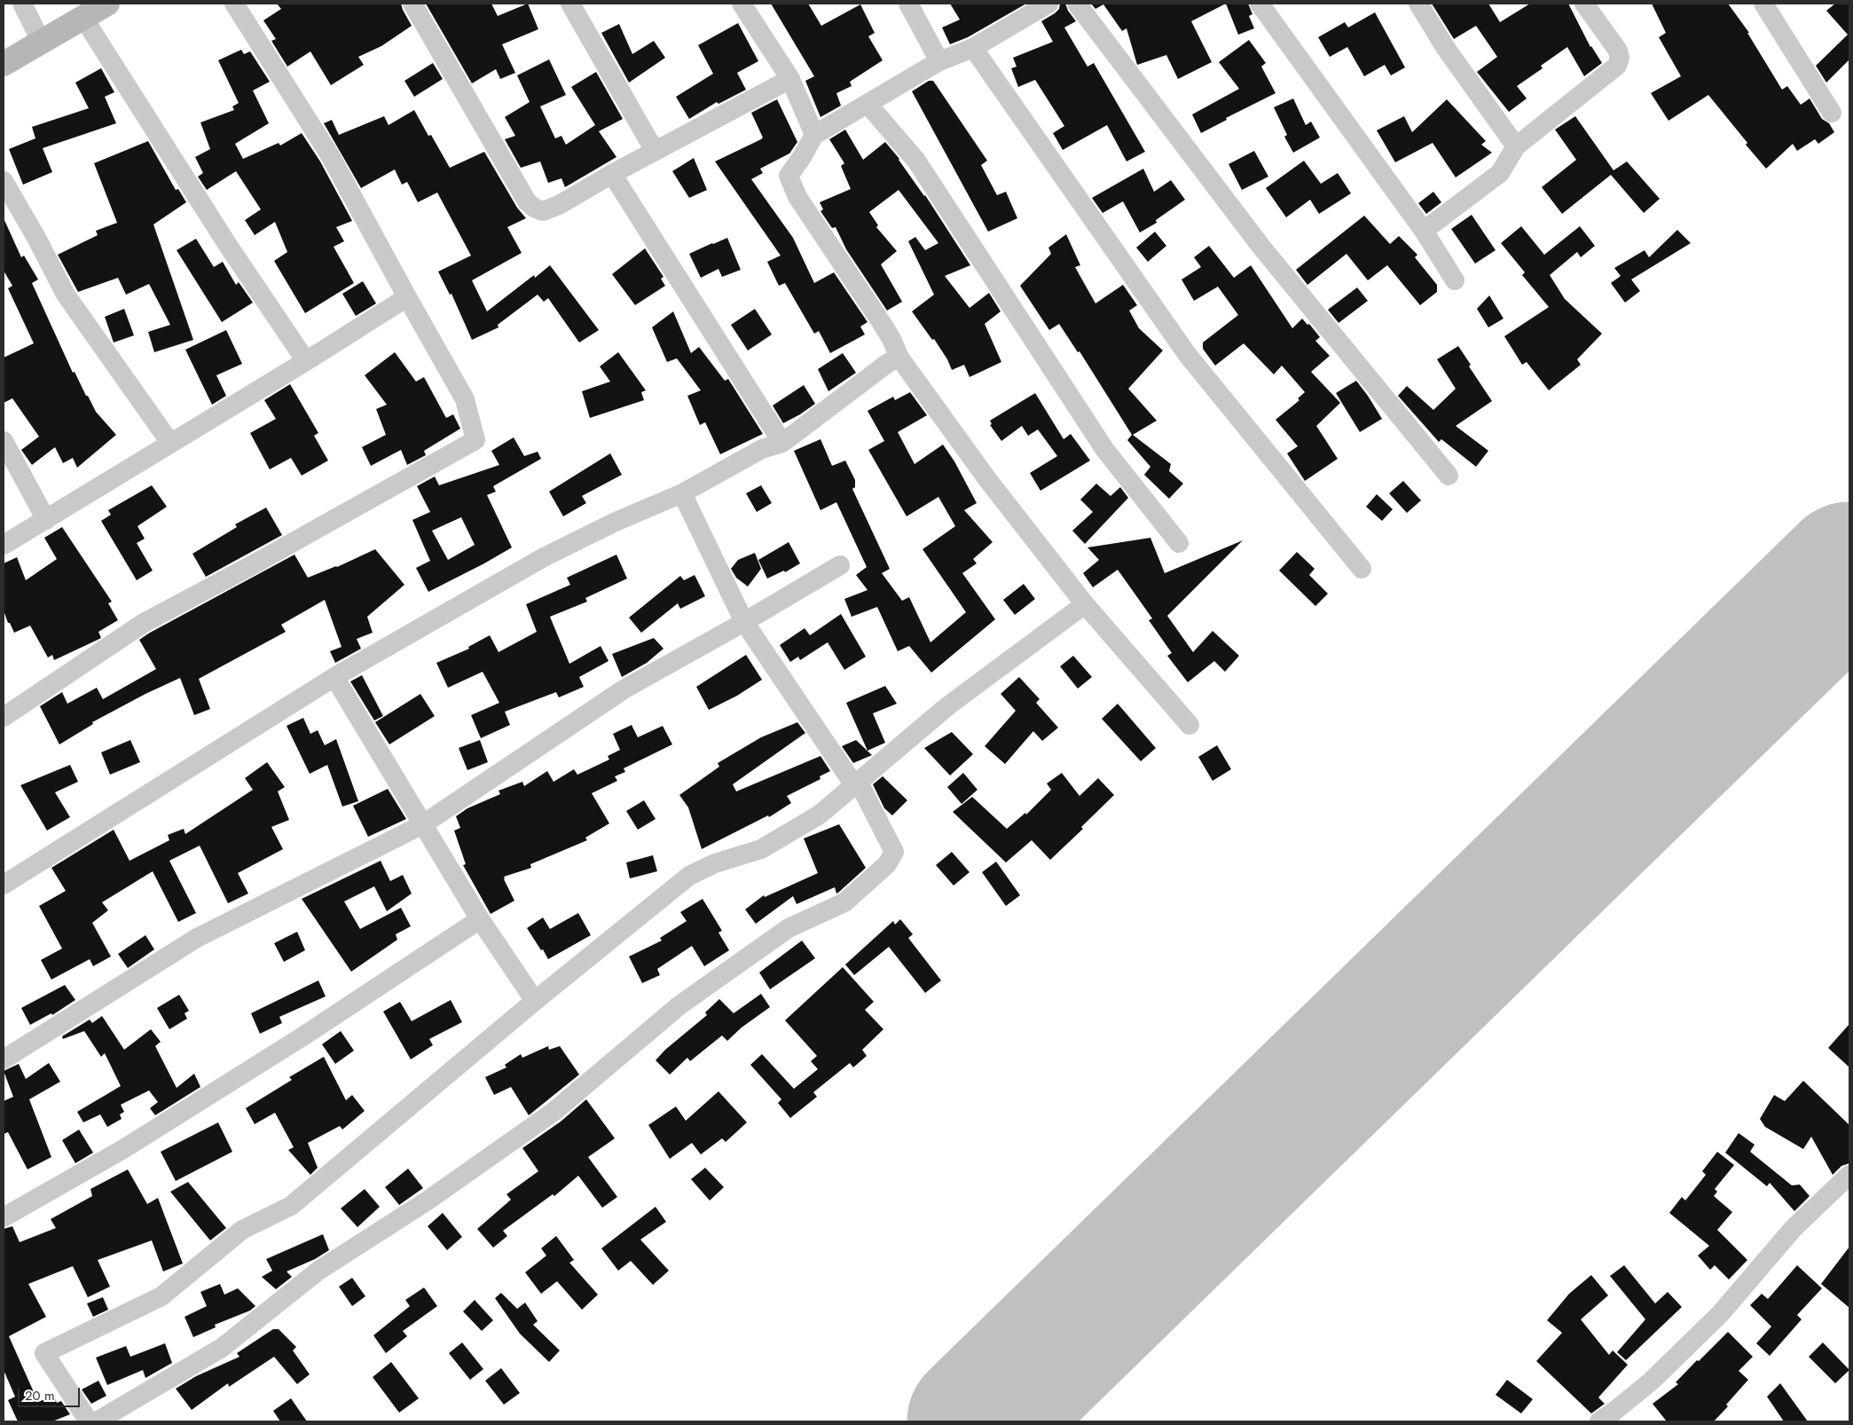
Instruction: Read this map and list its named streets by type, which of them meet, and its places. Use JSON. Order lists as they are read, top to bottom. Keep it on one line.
{"scale_bar":"20 m"}
